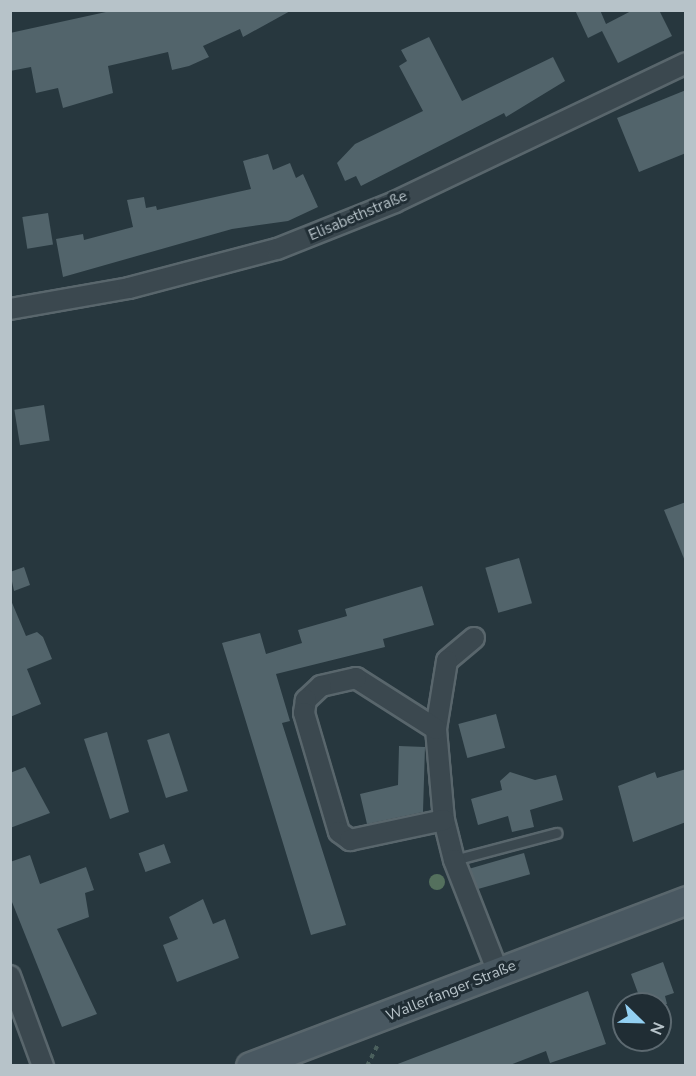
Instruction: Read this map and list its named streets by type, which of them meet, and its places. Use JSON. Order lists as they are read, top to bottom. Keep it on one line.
{"streets":{"main road":["Wallerfanger Straße"],"street":["Elisabethstraße"]},"north":"bottom right"}
